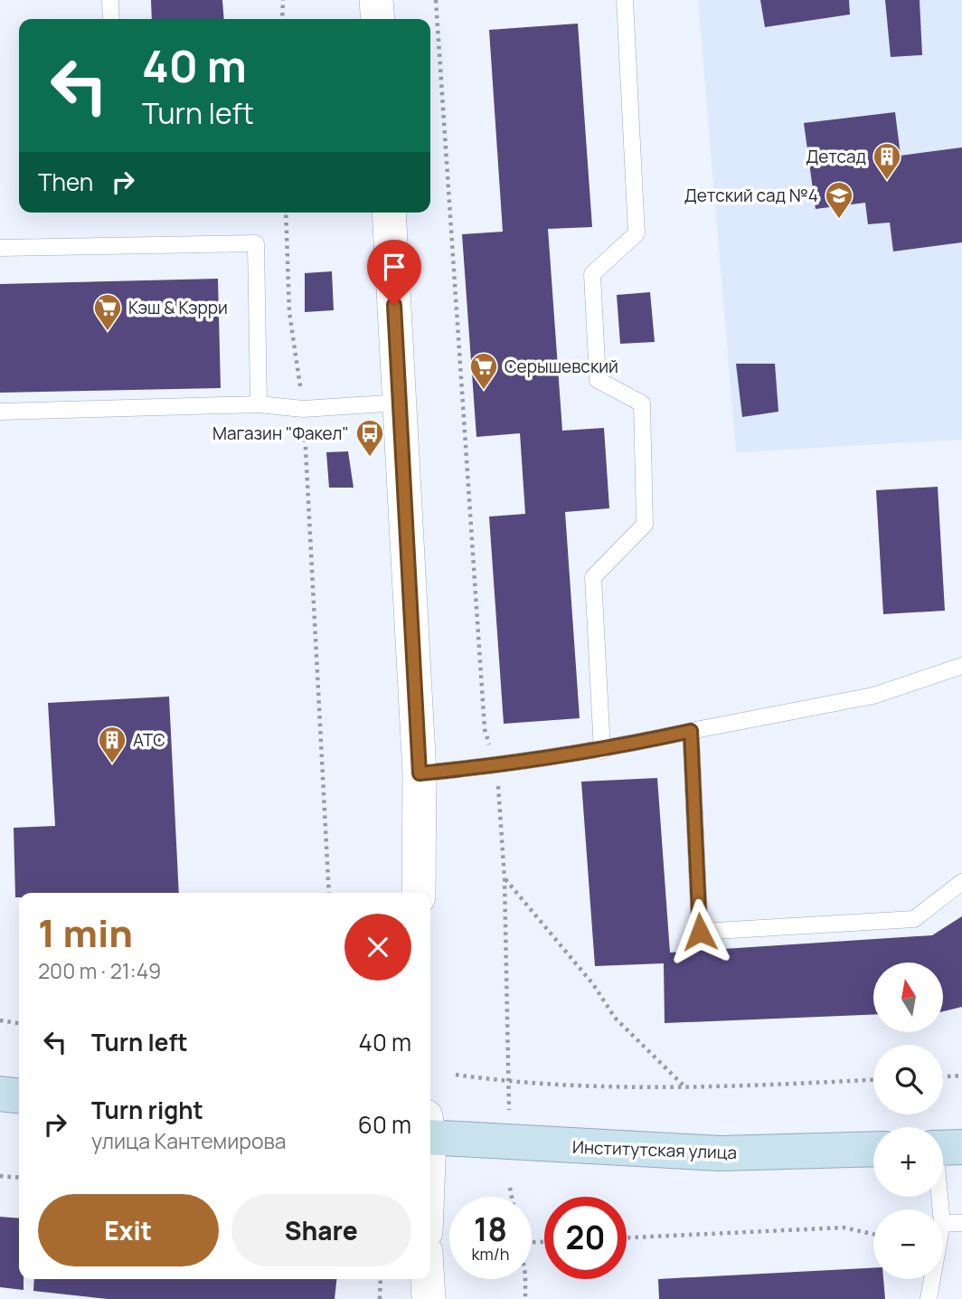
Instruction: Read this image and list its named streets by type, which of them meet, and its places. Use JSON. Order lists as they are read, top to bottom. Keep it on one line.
{"streets":{"main road":["Институтская улица"]},"places":{"building":["Детсад","АТС"],"school or university":["Детский сад №4"],"supermarket":["Кэш & Кэрри","Серышевский"],"bus stop":["Магазин \"Факел\""]},"north":"top","page":{"turn":["40 m","Turn left"],"then":"Then","heading":["1 min","200 m · 21:49"],"map_buttons":["+","−"],"list":[{"name":"Turn left","value":"40 m"},{"name":"Turn right","note":"улица Кантемирова","value":"60 m"}],"buttons":["Exit","Share"],"speed":"18 km/h","limit":"20"}}
